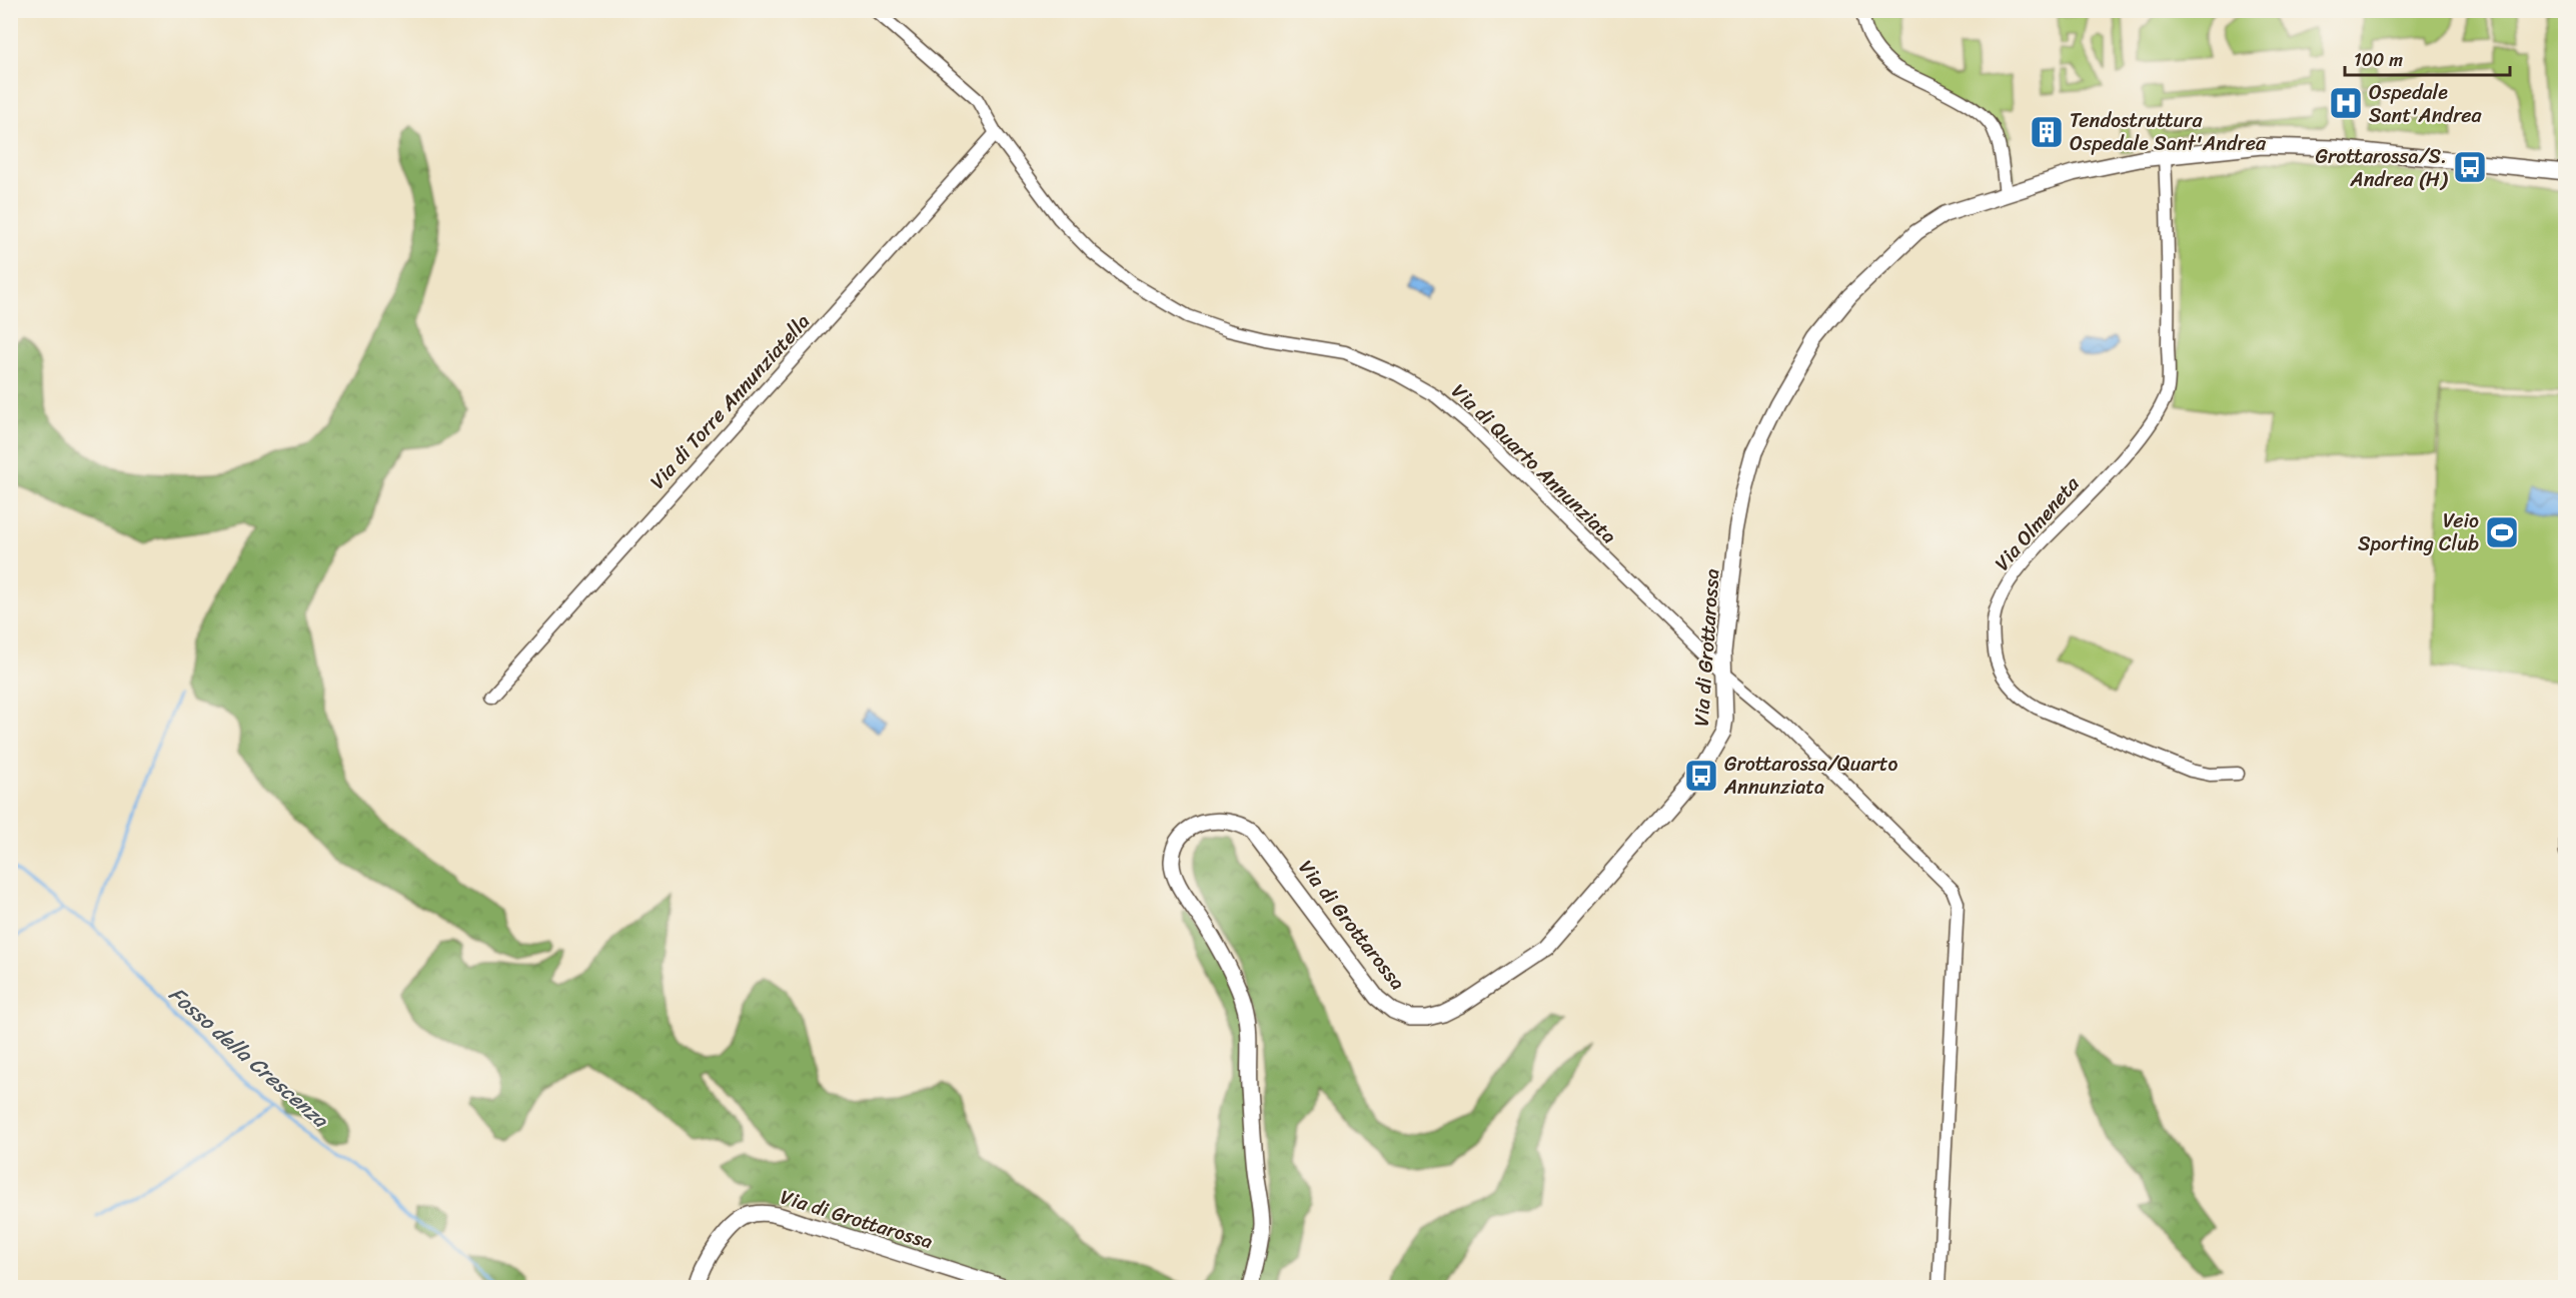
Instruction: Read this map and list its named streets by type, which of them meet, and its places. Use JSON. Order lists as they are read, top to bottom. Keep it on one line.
{"streets":{"street":["Via di Torre Annunziatella","Via di Quarto Annunziata","Via Olmeneta","Via di Grottarossa"]},"crossings":[["Via di Torre Annunziatella","Via di Quarto Annunziata"],["Via di Quarto Annunziata","Via di Grottarossa"],["Via Olmeneta","Via di Grottarossa"]],"water":["Fosso della Crescenza"],"places":{"hospital":["Ospedale Sant'Andrea"],"building":["Tendostruttura Ospedale Sant'Andrea"],"bus stop":["Grottarossa/S. Andrea (H)","Grottarossa/Quarto Annunziata"],"sports":["Veio Sporting Club"]},"scale_bar":"100 m"}
